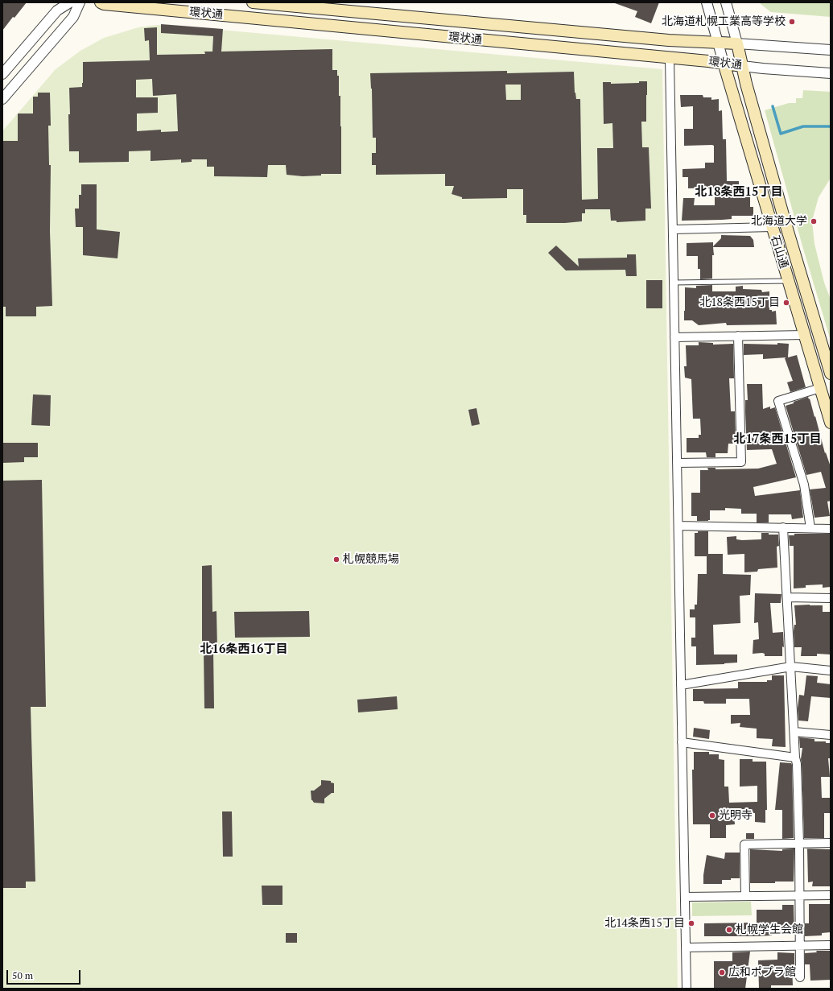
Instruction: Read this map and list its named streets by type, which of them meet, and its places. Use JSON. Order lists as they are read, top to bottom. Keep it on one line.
{"streets":{"main road":["環状通","石山通"]},"crossings":[["環状通","石山通"]],"districts":["北18条西15丁目","北17条西15丁目","北16条西16丁目"],"places":["北海道札幌工業高等学校","北海道大学","北18条西15丁目","札幌競馬場","光明寺","北14条西15丁目","札幌学生会館","広和ポプラ館"],"scale_bar":"50 m"}
